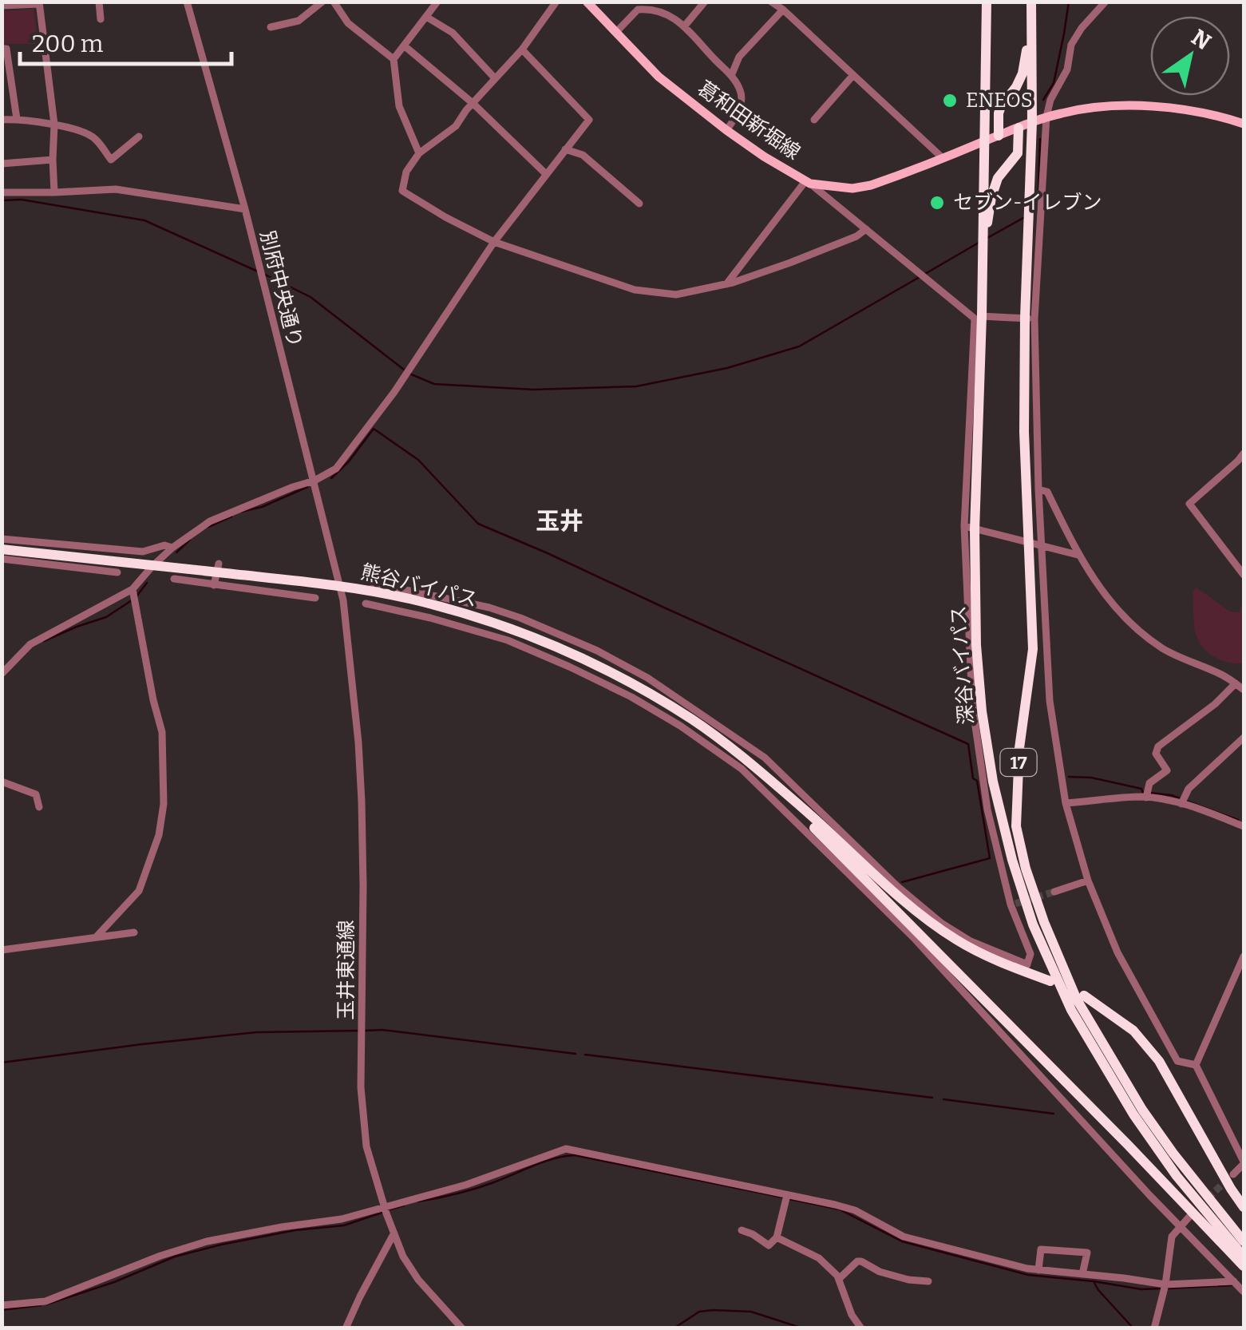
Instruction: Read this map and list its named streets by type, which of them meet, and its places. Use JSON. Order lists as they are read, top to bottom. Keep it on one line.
{"streets":{"highway":["熊谷バイパス","深谷バイパス","17"],"main road":["葛和田新堀線"],"street":["別府中央通り","玉井東通線"]},"crossings":[["葛和田新堀線","深谷バイパス"],["葛和田新堀線","17"],["別府中央通り","熊谷バイパス"],["別府中央通り","玉井東通線"],["熊谷バイパス","玉井東通線"]],"districts":["玉井"],"places":["ENEOS","セブン-イレブン"],"scale_bar":"200 m","north":"top right"}
